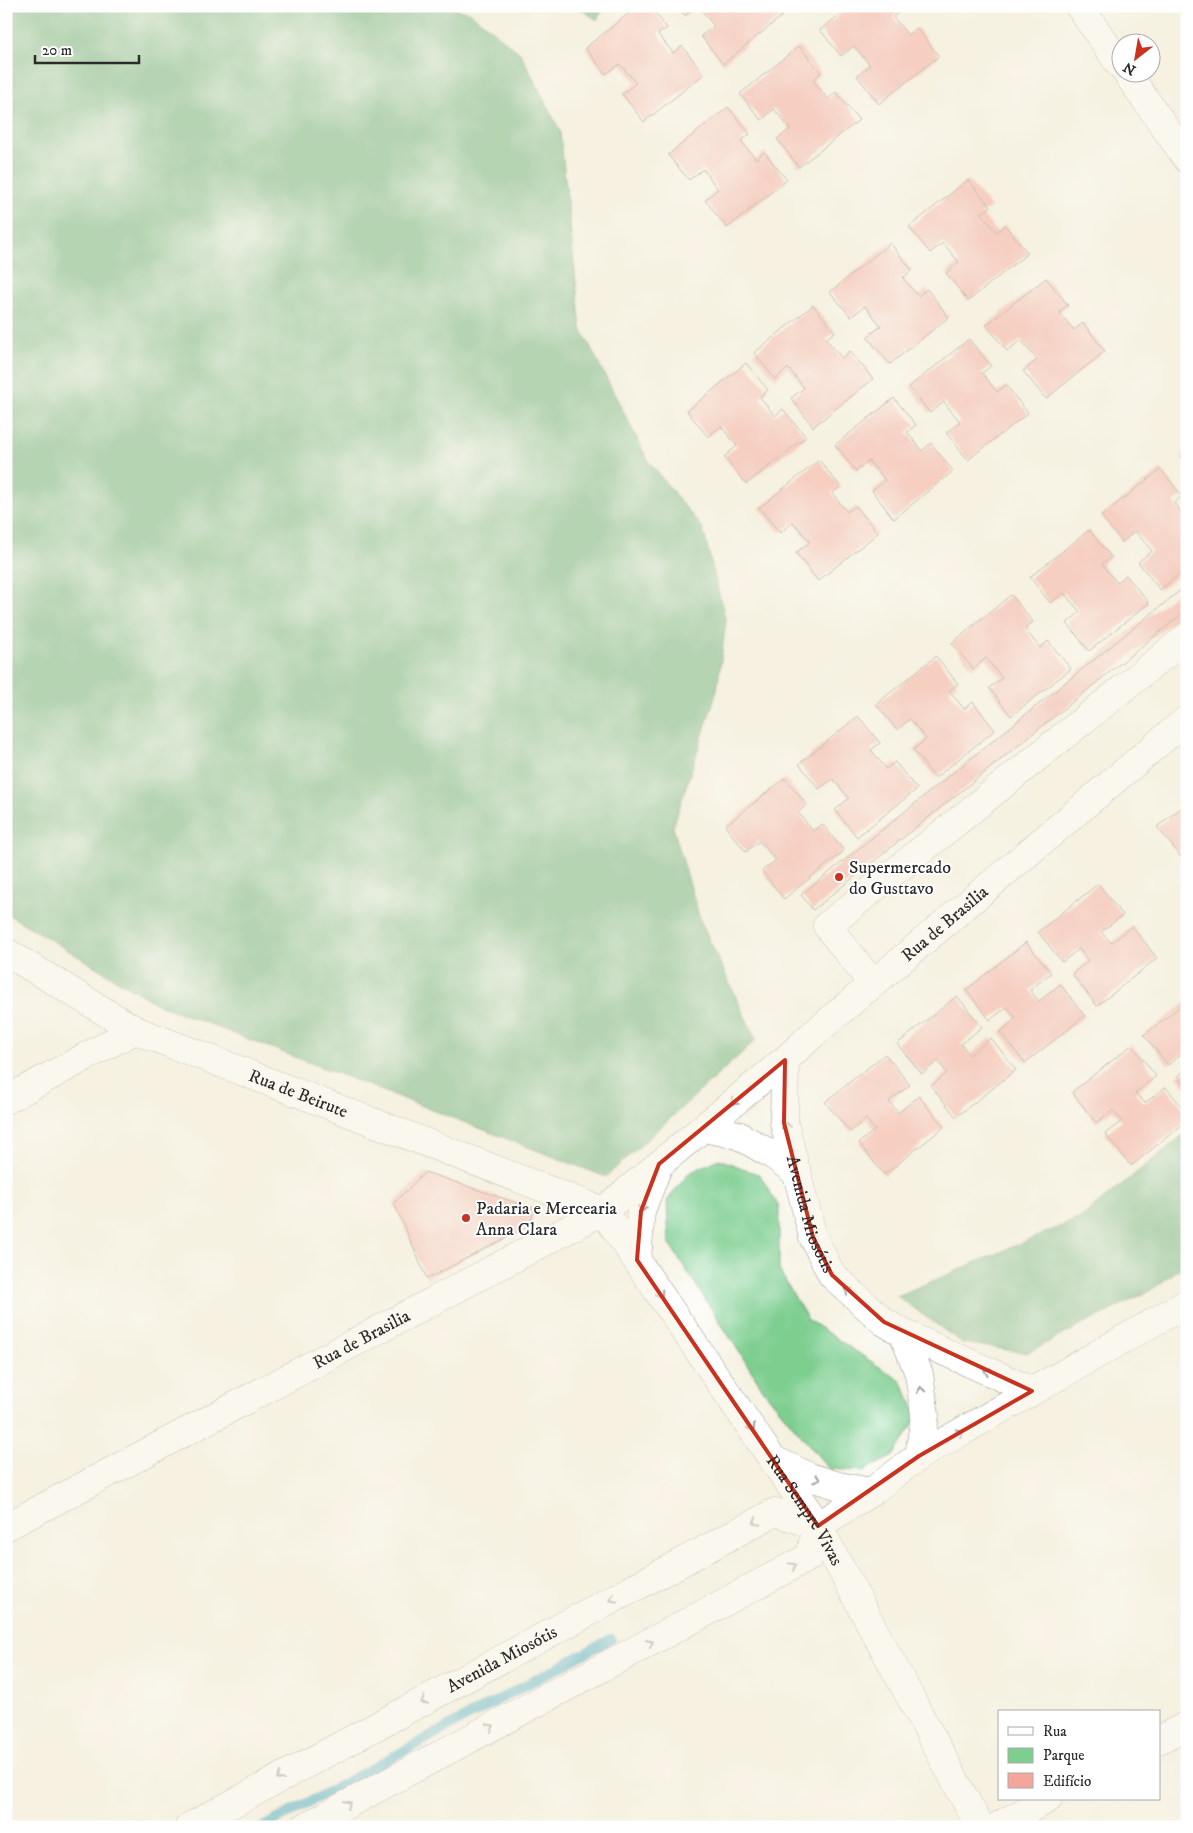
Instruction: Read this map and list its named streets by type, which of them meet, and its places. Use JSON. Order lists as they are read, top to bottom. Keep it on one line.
{"streets":{"street":["Rua de Brasilia","Rua de Beirute","Avenida Miosótis","Rua Sempre Vivas"]},"crossings":[["Rua de Brasilia","Rua de Beirute"],["Rua de Brasilia","Avenida Miosótis"],["Rua de Brasilia","Rua Sempre Vivas"],["Rua de Beirute","Rua Sempre Vivas"],["Avenida Miosótis","Rua Sempre Vivas"]],"places":["Supermercado do Gusttavo","Padaria e Mercearia Anna Clara"],"legend":["Rua","Parque","Edifício"],"scale_bar":"20 m","north":"bottom left"}
